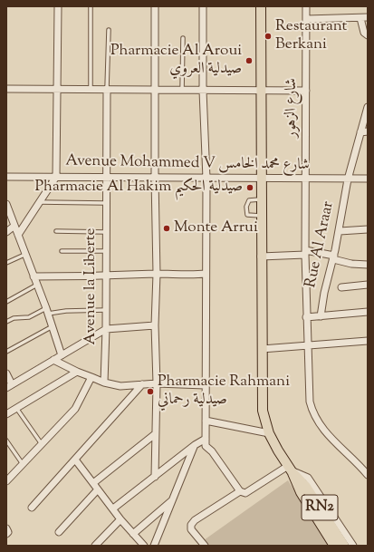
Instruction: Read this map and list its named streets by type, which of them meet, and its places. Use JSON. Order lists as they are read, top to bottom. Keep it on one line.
{"streets":{"main road":["RN2"],"street":["شارع الزهور","Avenue Mohammed V شارع محمد الخامس","Rue Al Araar","Avenue la Liberte"]},"crossings":[["شارع الزهور","Avenue Mohammed V شارع محمد الخامس"],["Avenue Mohammed V شارع محمد الخامس","Rue Al Araar"],["Avenue Mohammed V شارع محمد الخامس","Avenue la Liberte"],["Avenue Mohammed V شارع محمد الخامس","RN2"]],"places":["Restaurant Berkani","Pharmacie Al Aroui صيدلية العروي","Pharmacie Al Hakim صيدلية الحكيم","Monte Arrui","Pharmacie Rahmani صيدلية رحماني"]}
